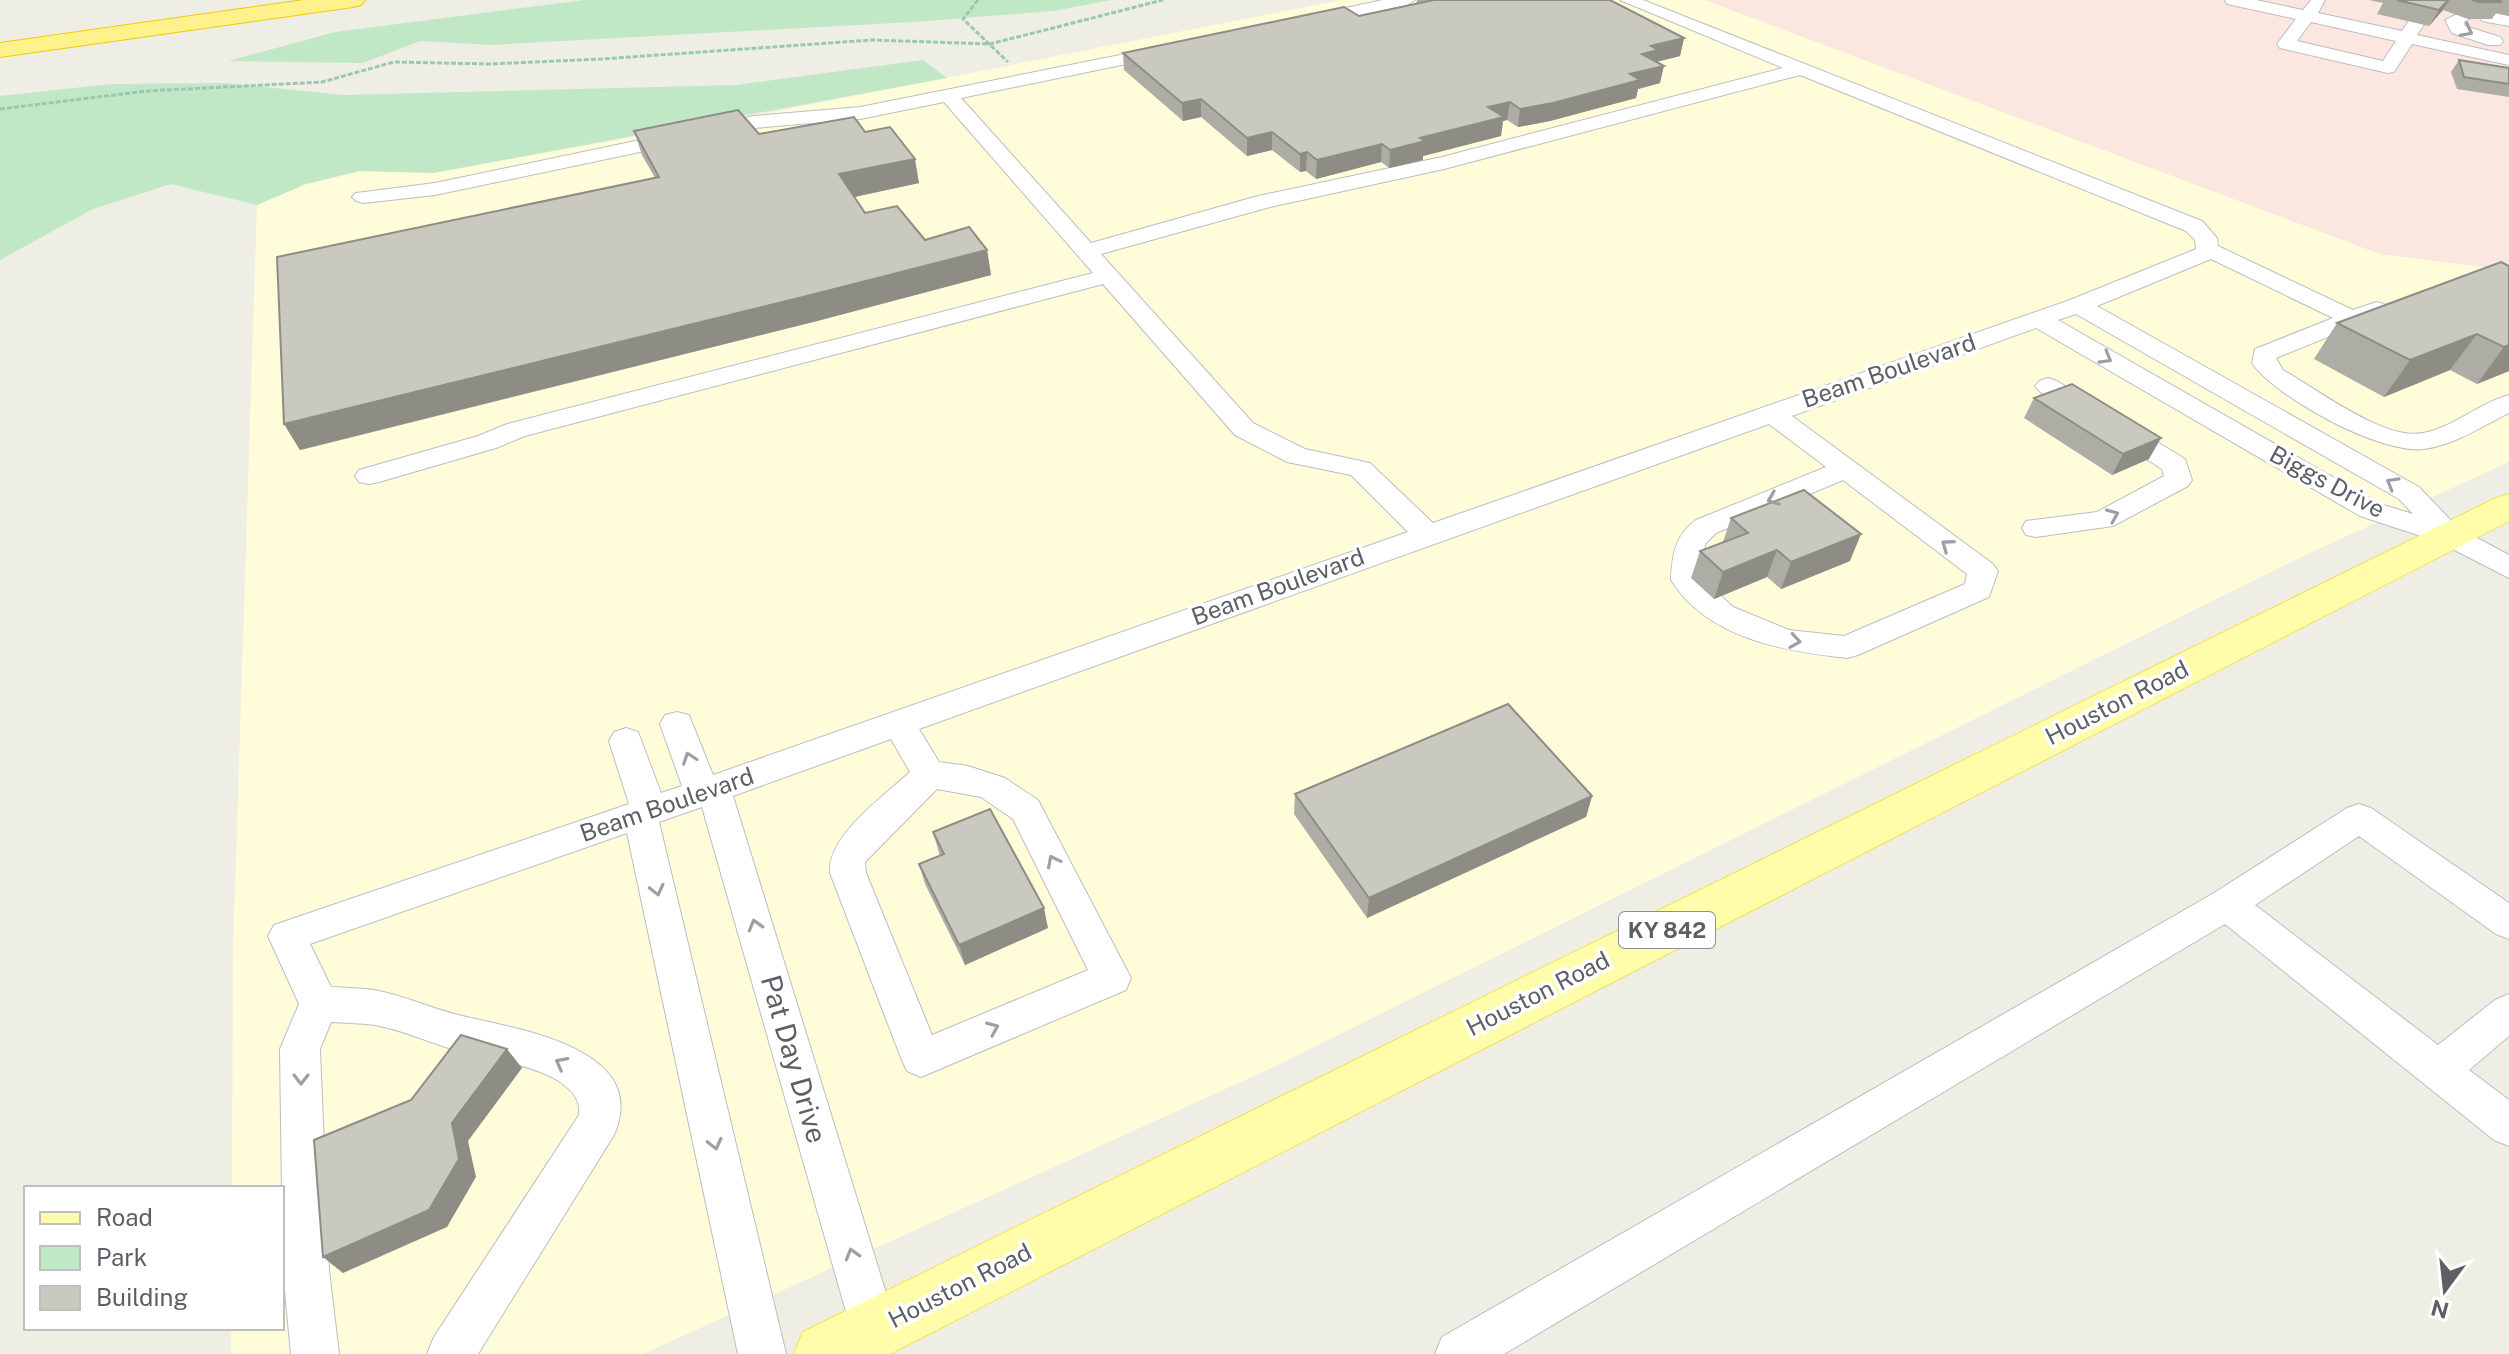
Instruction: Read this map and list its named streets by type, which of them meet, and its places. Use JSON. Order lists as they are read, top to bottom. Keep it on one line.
{"streets":{"main road":["Houston Road","KY 842"],"street":["Beam Boulevard","Biggs Drive","Pat Day Drive"]},"crossings":[["Beam Boulevard","Biggs Drive"],["Beam Boulevard","Pat Day Drive"],["Biggs Drive","Houston Road"],["Houston Road","Pat Day Drive"]],"legend":["Road","Park","Building"],"north":"bottom"}
